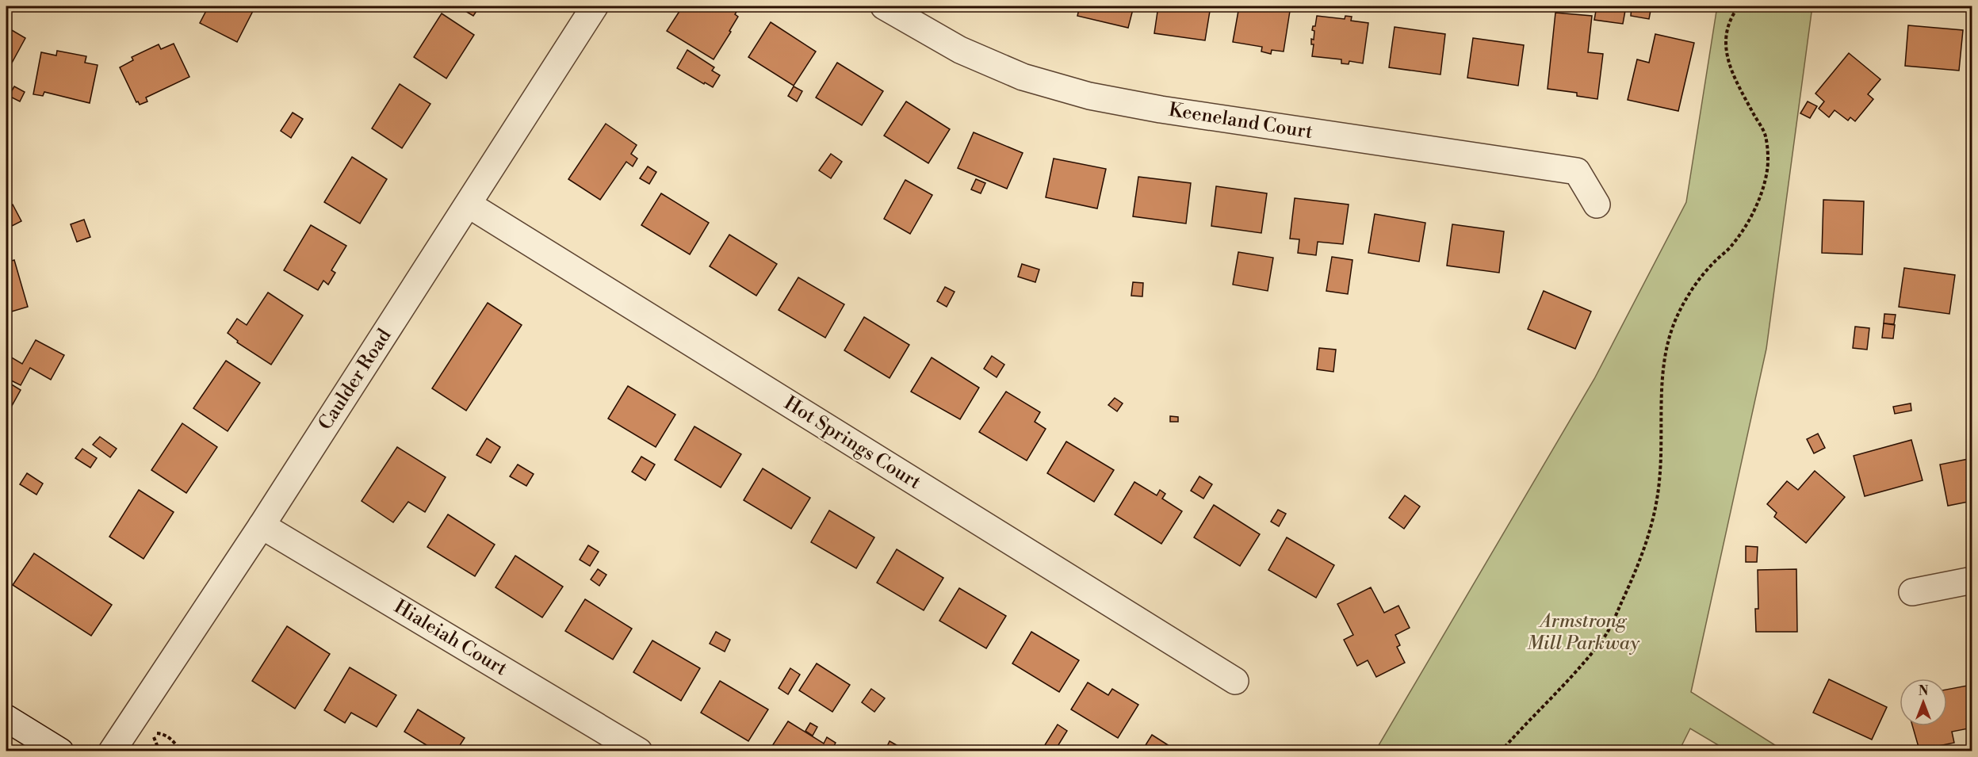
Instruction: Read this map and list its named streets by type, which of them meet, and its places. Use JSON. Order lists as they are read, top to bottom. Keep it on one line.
{"streets":{"street":["Keeneland Court","Caulder Road","Hot Springs Court","Hialeiah Court"]},"crossings":[["Caulder Road","Hot Springs Court"],["Caulder Road","Hialeiah Court"]],"parks":["Armstrong Mill Parkway"],"north":"top"}
